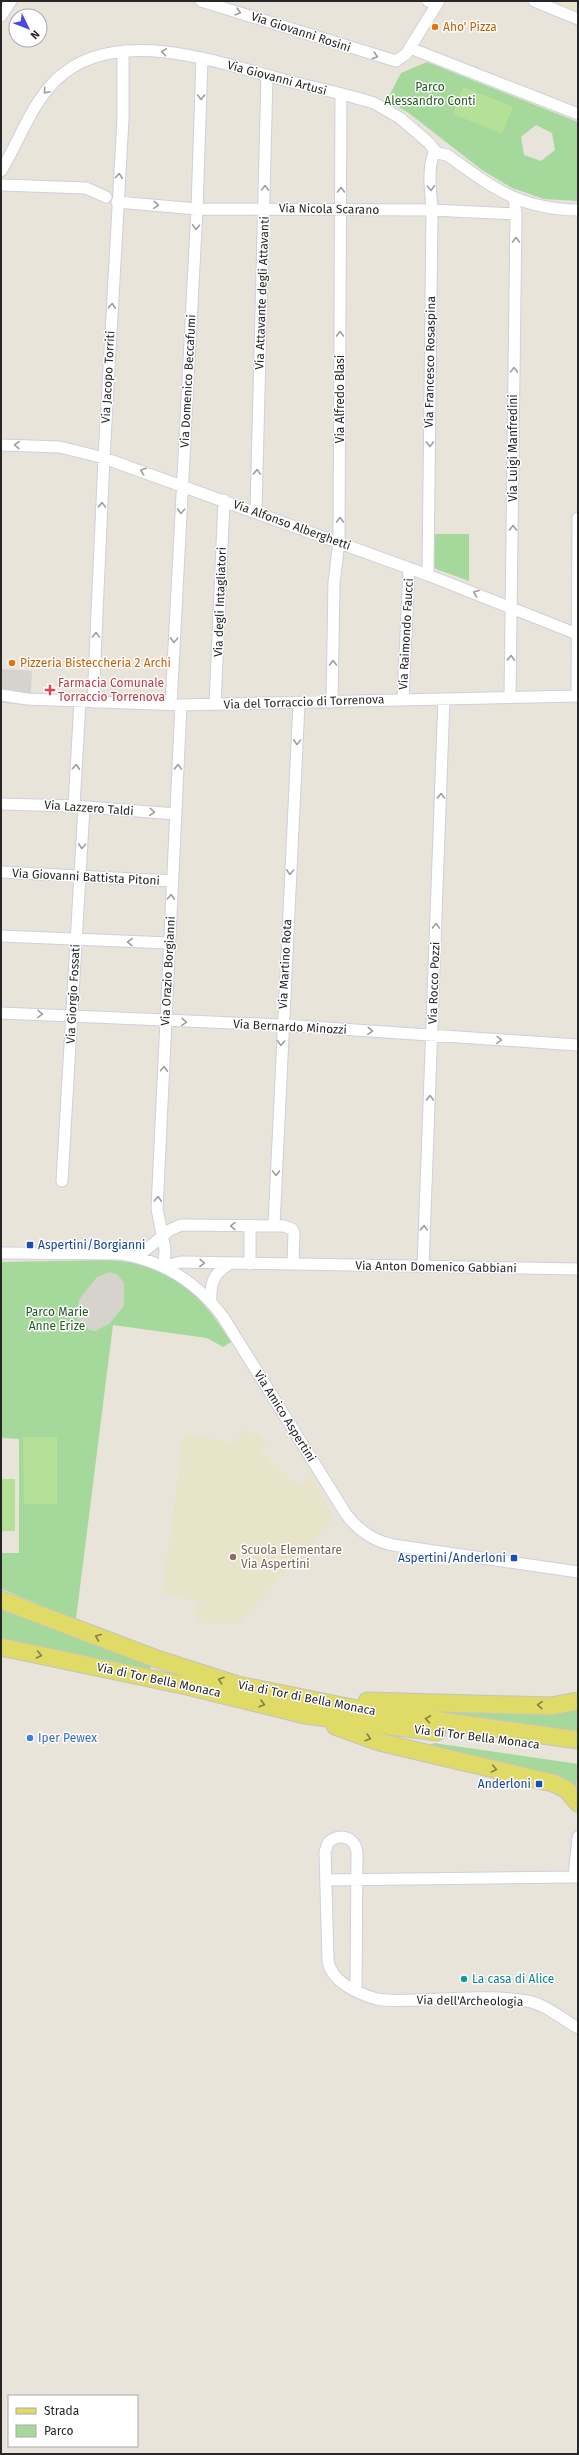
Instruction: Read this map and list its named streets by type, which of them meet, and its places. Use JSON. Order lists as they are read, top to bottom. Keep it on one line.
{"streets":{"main road":["Via di Tor Bella Monaca","Via di Tor di Bella Monaca"],"street":["Via Giovanni Rosini","Via Giovanni Artusi","Via Nicola Scarano","Via Attavante degli Attavanti","Via Francesco Rosaspina","Via Jacopo Torriti","Via Domenico Beccafumi","Via Alfredo Blasi","Via Luigi Manfredini","Via Alfonso Alberghetti","Via degli Intagliatori","Via Raimondo Faucci","Via del Torraccio di Torrenova","Via Lazzero Taldi","Via Giovanni Battista Pitoni","Via Martino Rota","Via Orazio Borgianni","Via Rocco Pozzi","Via Giorgio Fossati","Via Bernardo Minozzi","Via Anton Domenico Gabbiani","Via Amico Aspertini","Via dell'Archeologia"]},"crossings":[["Via Giovanni Artusi","Via Attavante degli Attavanti"],["Via Giovanni Artusi","Via Francesco Rosaspina"],["Via Giovanni Artusi","Via Jacopo Torriti"],["Via Giovanni Artusi","Via Domenico Beccafumi"],["Via Giovanni Artusi","Via Alfredo Blasi"],["Via Giovanni Artusi","Via Luigi Manfredini"],["Via Nicola Scarano","Via Attavante degli Attavanti"],["Via Nicola Scarano","Via Francesco Rosaspina"],["Via Nicola Scarano","Via Jacopo Torriti"],["Via Nicola Scarano","Via Domenico Beccafumi"],["Via Nicola Scarano","Via Alfredo Blasi"],["Via Nicola Scarano","Via Luigi Manfredini"],["Via Attavante degli Attavanti","Via Alfonso Alberghetti"],["Via Francesco Rosaspina","Via Alfonso Alberghetti"],["Via Jacopo Torriti","Via Alfonso Alberghetti"],["Via Jacopo Torriti","Via del Torraccio di Torrenova"],["Via Domenico Beccafumi","Via Alfonso Alberghetti"],["Via Domenico Beccafumi","Via del Torraccio di Torrenova"],["Via Domenico Beccafumi","Via Orazio Borgianni"],["Via Alfredo Blasi","Via Alfonso Alberghetti"],["Via Alfredo Blasi","Via del Torraccio di Torrenova"],["Via Luigi Manfredini","Via Alfonso Alberghetti"],["Via Luigi Manfredini","Via del Torraccio di Torrenova"],["Via Alfonso Alberghetti","Via degli Intagliatori"],["Via Alfonso Alberghetti","Via Raimondo Faucci"],["Via degli Intagliatori","Via del Torraccio di Torrenova"],["Via Raimondo Faucci","Via del Torraccio di Torrenova"],["Via del Torraccio di Torrenova","Via Martino Rota"],["Via del Torraccio di Torrenova","Via Orazio Borgianni"],["Via del Torraccio di Torrenova","Via Rocco Pozzi"],["Via del Torraccio di Torrenova","Via Giorgio Fossati"],["Via Lazzero Taldi","Via Orazio Borgianni"],["Via Lazzero Taldi","Via Giorgio Fossati"],["Via Giovanni Battista Pitoni","Via Orazio Borgianni"],["Via Giovanni Battista Pitoni","Via Giorgio Fossati"],["Via Martino Rota","Via Bernardo Minozzi"],["Via Orazio Borgianni","Via Bernardo Minozzi"],["Via Orazio Borgianni","Via Anton Domenico Gabbiani"],["Via Orazio Borgianni","Via Amico Aspertini"],["Via Rocco Pozzi","Via Bernardo Minozzi"],["Via Rocco Pozzi","Via Anton Domenico Gabbiani"],["Via Giorgio Fossati","Via Bernardo Minozzi"],["Via Anton Domenico Gabbiani","Via Amico Aspertini"],["Via di Tor Bella Monaca","Via di Tor di Bella Monaca"]],"one_way":["Via Giovanni Rosini","Via Attavante degli Attavanti","Via Francesco Rosaspina","Via Jacopo Torriti","Via Domenico Beccafumi","Via Alfredo Blasi","Via Alfonso Alberghetti","Via Lazzero Taldi","Via Martino Rota","Via Orazio Borgianni","Via Rocco Pozzi","Via Bernardo Minozzi","Via di Tor Bella Monaca"],"parks":["Parco Alessandro Conti","Parco Marie Anne Erize"],"places":{"other":["Aho' Pizza","Pizzeria Bisteccheria 2 Archi","Scuola Elementare Via Aspertini","Iper Pewex","La casa di Alice"],"health":["Farmacia Comunale Torraccio Torrenova"],"transit":["Aspertini/Borgianni","Aspertini/Anderloni","Anderloni"]},"legend":["Strada","Parco"],"north":"bottom right"}
